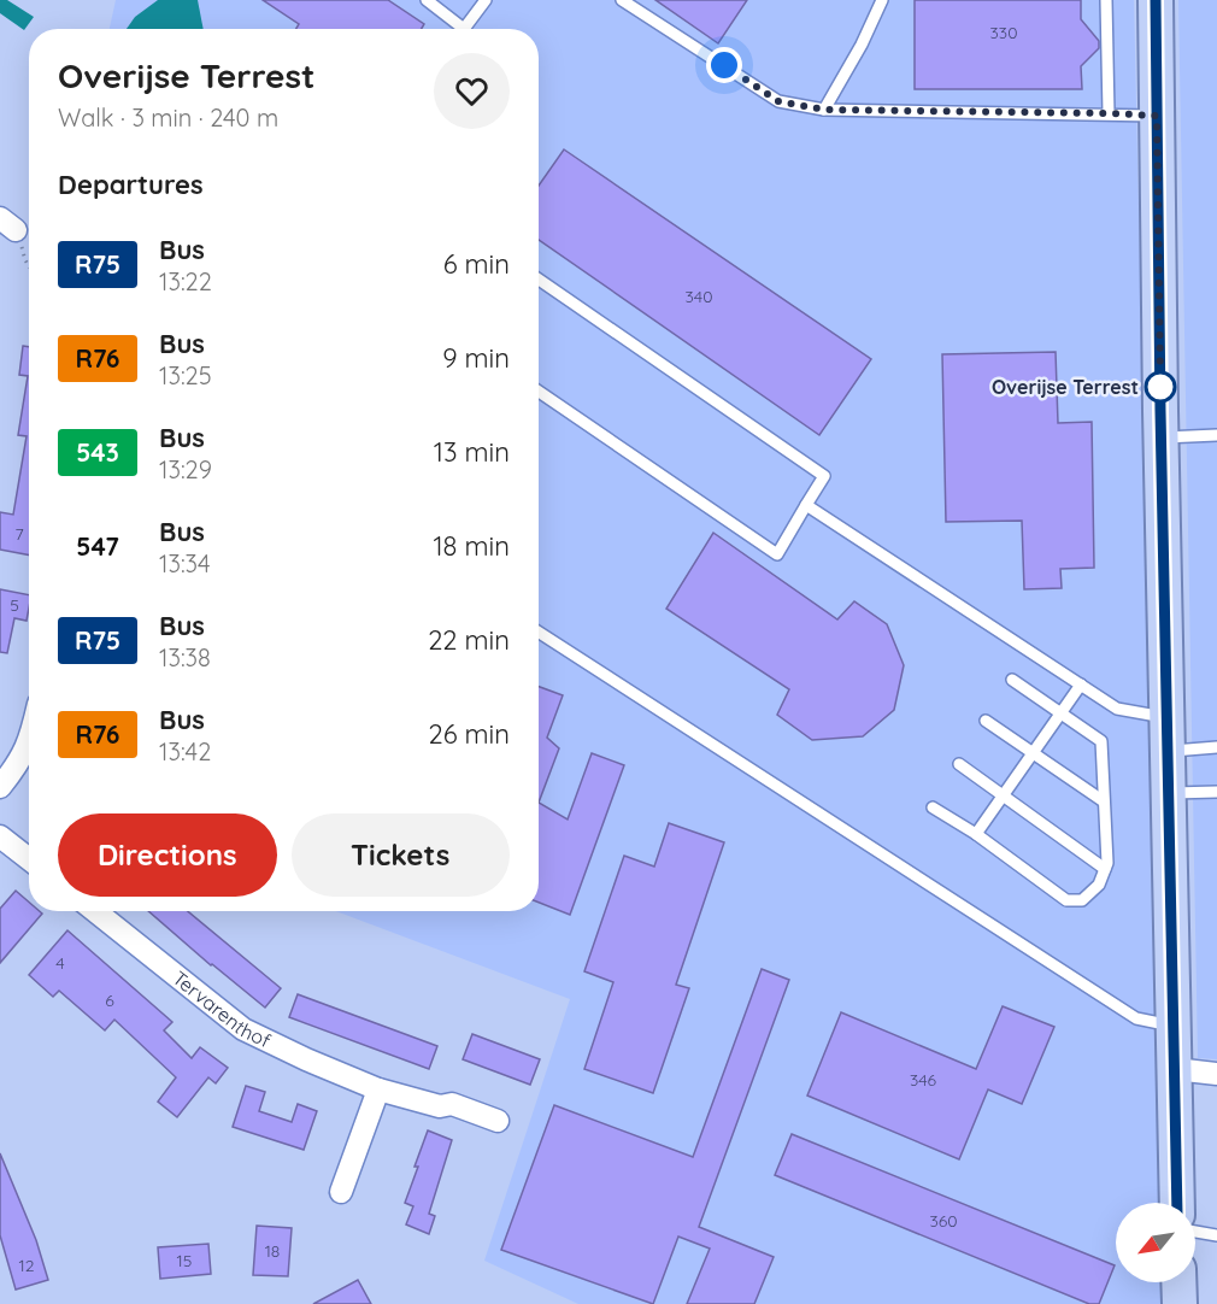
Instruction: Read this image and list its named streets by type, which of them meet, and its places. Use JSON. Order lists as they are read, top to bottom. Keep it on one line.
{"streets":{"street":["Tervarenthof"]},"places":["Overijse Terrest"],"lines":["bus line R75"],"house_numbers":["330","340","7","5","4","6","346","360","18","15","12"],"north":"bottom left","page":{"heading":[["Overijse Terrest","Walk · 3 min · 240 m"],"Departures"],"list":[{"mark":"R75","name":"Bus","note":"13:22","value":"6 min"},{"mark":"R76","name":"Bus","note":"13:25","value":"9 min"},{"mark":"543","name":"Bus","note":"13:29","value":"13 min"},{"mark":"547","name":"Bus","note":"13:34","value":"18 min"},{"mark":"R75","name":"Bus","note":"13:38","value":"22 min"},{"mark":"R76","name":"Bus","note":"13:42","value":"26 min"}],"buttons":["Directions","Tickets"]}}
